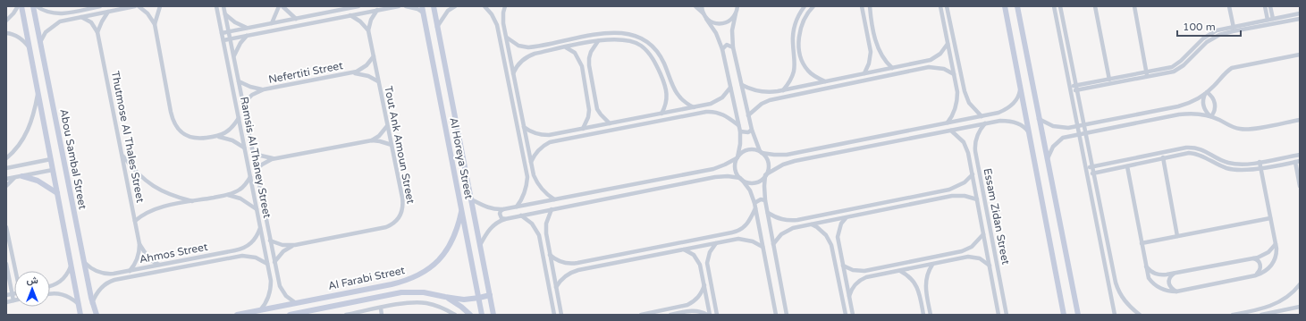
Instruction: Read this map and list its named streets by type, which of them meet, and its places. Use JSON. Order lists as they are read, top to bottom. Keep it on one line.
{"streets":{"street":["Nefertiti Street","Thutmose Al Thales Street","Tout Ank Amoun Street","Ramsis Al Thaney Street","Al Horeya Street","Abou Sambal Street","Essam Zidan Street","Ahmos Street","Al Farabi Street"]},"crossings":[["Nefertiti Street","Tout Ank Amoun Street"],["Nefertiti Street","Ramsis Al Thaney Street"],["Thutmose Al Thales Street","Ahmos Street"],["Tout Ank Amoun Street","Ramsis Al Thaney Street"],["Ramsis Al Thaney Street","Ahmos Street"],["Ramsis Al Thaney Street","Al Farabi Street"],["Al Horeya Street","Al Farabi Street"],["Abou Sambal Street","Ahmos Street"]],"scale_bar":"100 m","north":"top"}
